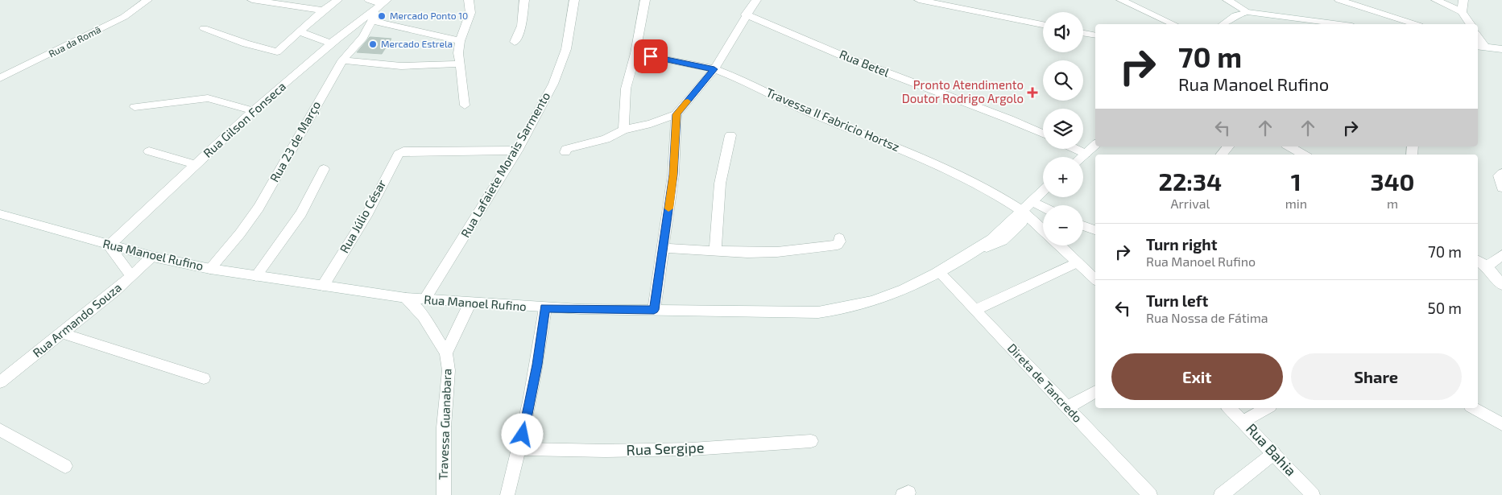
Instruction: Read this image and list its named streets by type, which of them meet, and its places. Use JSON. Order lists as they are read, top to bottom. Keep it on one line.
{"streets":{"street":["Rua da Romã","Rua Betel","Rua Gilson Fonseca","Travessa II Fabricio Hortsz","Rua 23 de Março","Rua Lafaiete Morais Sarmento","Rua Júlio César","Rua Manoel Rufino","Rua Armando Souza","Direta de Tancredo","Travessa Guanabara","Rua Sergipe","Rua Bahia"]},"crossings":[["Rua Gilson Fonseca","Rua 23 de Março"],["Rua Gilson Fonseca","Rua Manoel Rufino"],["Travessa II Fabricio Hortsz","Rua Manoel Rufino"],["Rua 23 de Março","Rua Manoel Rufino"],["Rua Lafaiete Morais Sarmento","Rua Júlio César"],["Rua Lafaiete Morais Sarmento","Rua Manoel Rufino"],["Rua Júlio César","Rua Manoel Rufino"],["Rua Manoel Rufino","Rua Armando Souza"],["Rua Manoel Rufino","Direta de Tancredo"],["Rua Manoel Rufino","Travessa Guanabara"]],"places":{"other":["Mercado Ponto 10","Mercado Estrela"],"health":["Pronto Atendimento Doutor Rodrigo Argolo"]},"page":{"map_buttons":["+","−"],"turn":["70 m","Rua Manoel Rufino"],"eta":["22:34","Arrival","1","min","340","m"],"list":[{"name":"Turn right","note":"Rua Manoel Rufino","value":"70 m"},{"name":"Turn left","note":"Rua Nossa de Fátima","value":"50 m"}],"buttons":["Exit","Share"]}}
